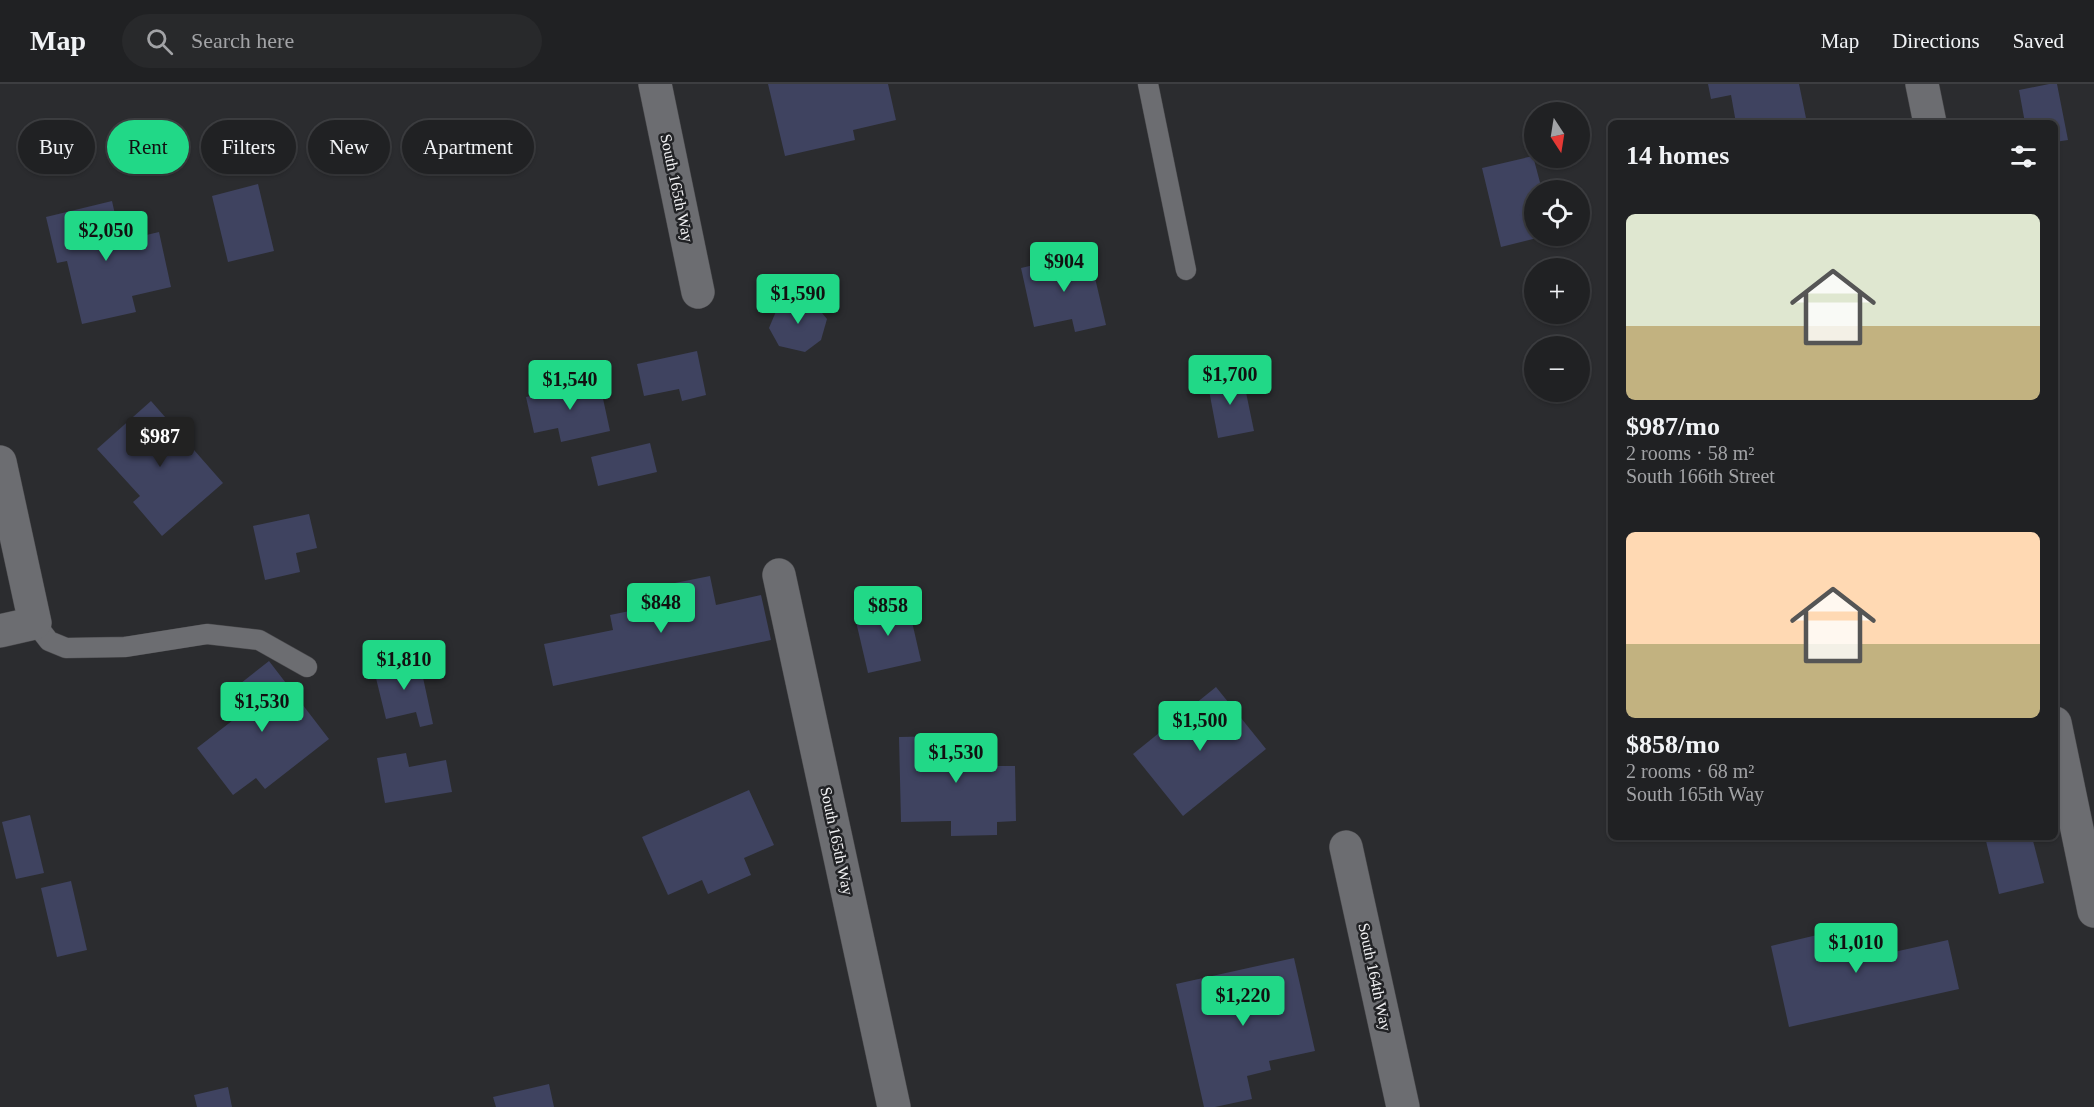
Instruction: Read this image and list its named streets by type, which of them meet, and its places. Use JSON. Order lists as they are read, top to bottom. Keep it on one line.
{"streets":{"street":["South 165th Way","South 164th Way"]},"north":"bottom","page":{"header":"Map","search":"Search here","nav":["Map","Directions","Saved"],"map_buttons":["+","−"],"chip":["Buy","Rent","Filters","New","Apartment"],"heading":"14 homes","list":[{"name":"$987/mo","note":"2 rooms · 58 m² · South 166th Street"},{"name":"$858/mo","note":"2 rooms · 68 m² · South 165th Way"}],"price":["$2,050","$904","$1,590","$1,700","$1,540","$987","$848","$858","$1,810","$1,530","$1,500","$1,530","$1,010","$1,220"]}}
